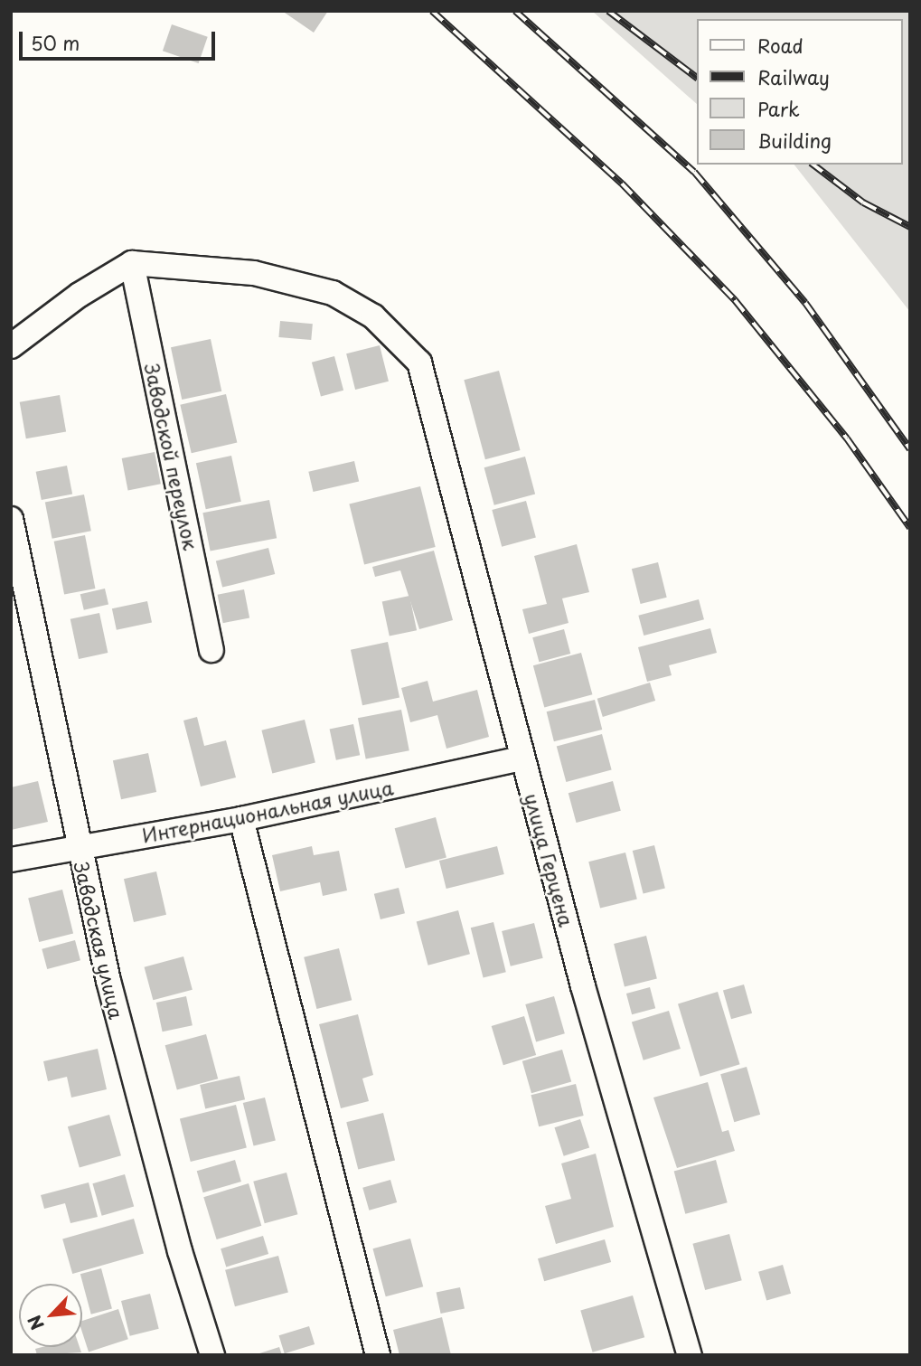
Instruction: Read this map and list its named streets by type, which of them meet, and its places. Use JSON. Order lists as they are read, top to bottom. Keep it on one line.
{"streets":{"street":["Заводской переулок","Интернациональная улица","улица Герцена","Заводская улица"]},"crossings":[["Заводской переулок","улица Герцена"],["Интернациональная улица","улица Герцена"],["Интернациональная улица","Заводская улица"]],"legend":["Road","Railway","Park","Building"],"scale_bar":"50 m","north":"bottom left"}
